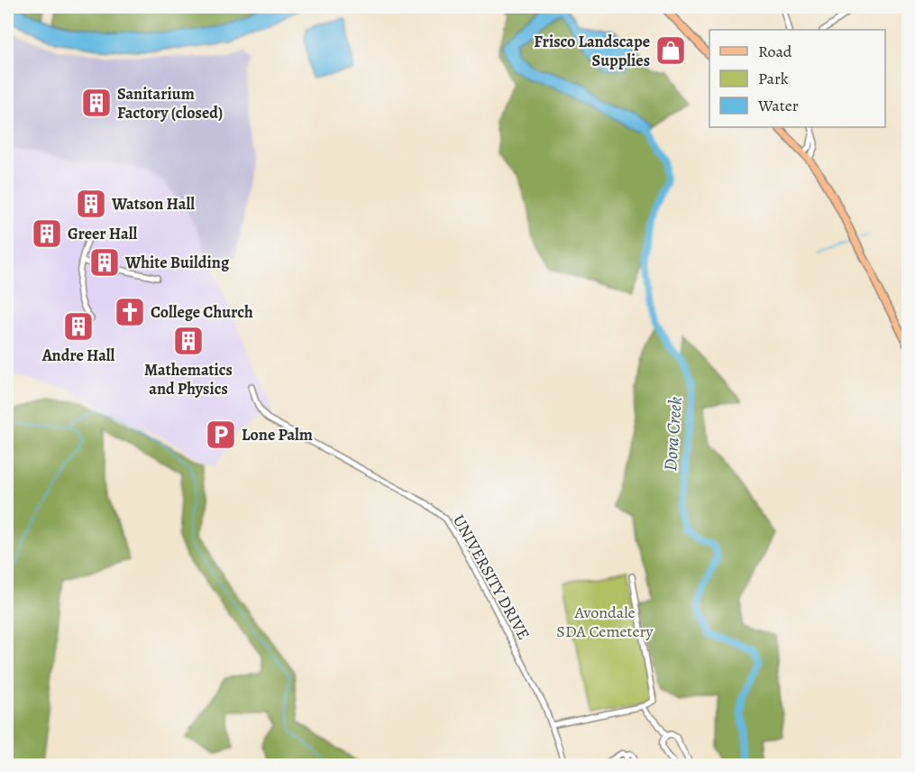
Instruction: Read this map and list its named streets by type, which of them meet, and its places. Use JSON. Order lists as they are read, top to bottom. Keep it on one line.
{"streets":{"street":["UNIVERSITY DRIVE"]},"water":["Dora Creek"],"parks":["Avondale SDA Cemetery"],"places":{"shop":["Frisco Landscape Supplies"],"building":["Sanitarium Factory (closed)","Watson Hall","Greer Hall","White Building","Andre Hall","Mathematics and Physics"],"church":["College Church"],"parking":["Lone Palm"]},"legend":["Road","Park","Water"]}
